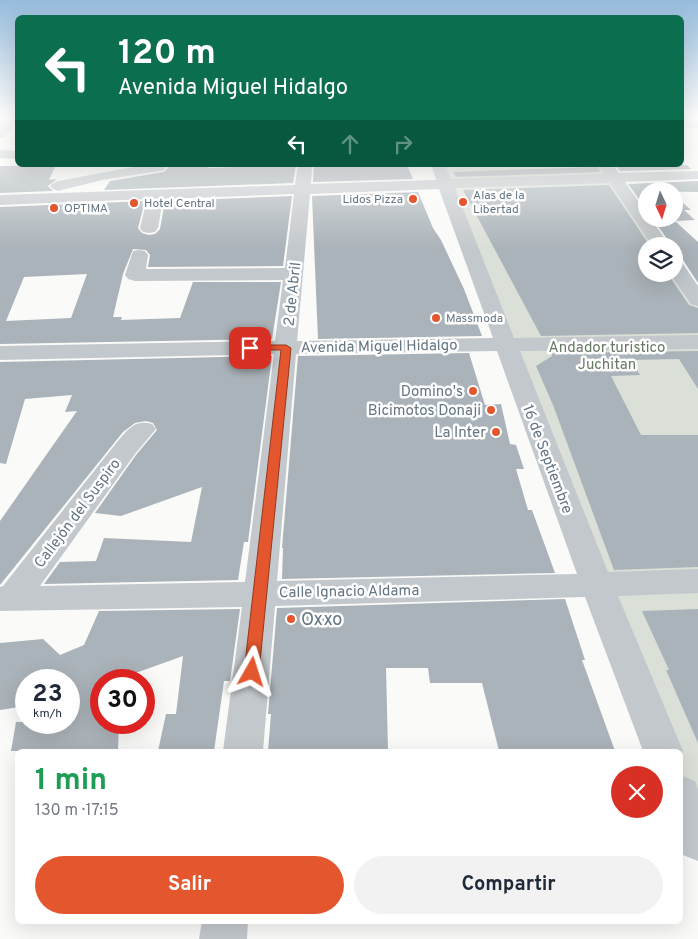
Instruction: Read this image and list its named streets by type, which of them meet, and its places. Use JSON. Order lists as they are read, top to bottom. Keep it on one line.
{"streets":{"street":["2 de Abril","Avenida Miguel Hidalgo","16 de Septiembre","Callejón del Suspiro","Calle Ignacio Aldama"]},"crossings":[["2 de Abril","Avenida Miguel Hidalgo"],["2 de Abril","Calle Ignacio Aldama"],["Avenida Miguel Hidalgo","16 de Septiembre"],["16 de Septiembre","Calle Ignacio Aldama"],["Callejón del Suspiro","Calle Ignacio Aldama"]],"parks":["Andador turistico Juchitan"],"places":["Lidos Pizza","Alas de la Libertad","Hotel Central","OPTIMA","Massmoda","Domino's","Bicimotos Donaji","La Inter","Oxxo"],"north":"bottom","page":{"turn":["120 m","Avenida Miguel Hidalgo"],"speed":"23 km/h","limit":"30","heading":["1 min","130 m · 17:15"],"buttons":["Salir","Compartir"]}}
